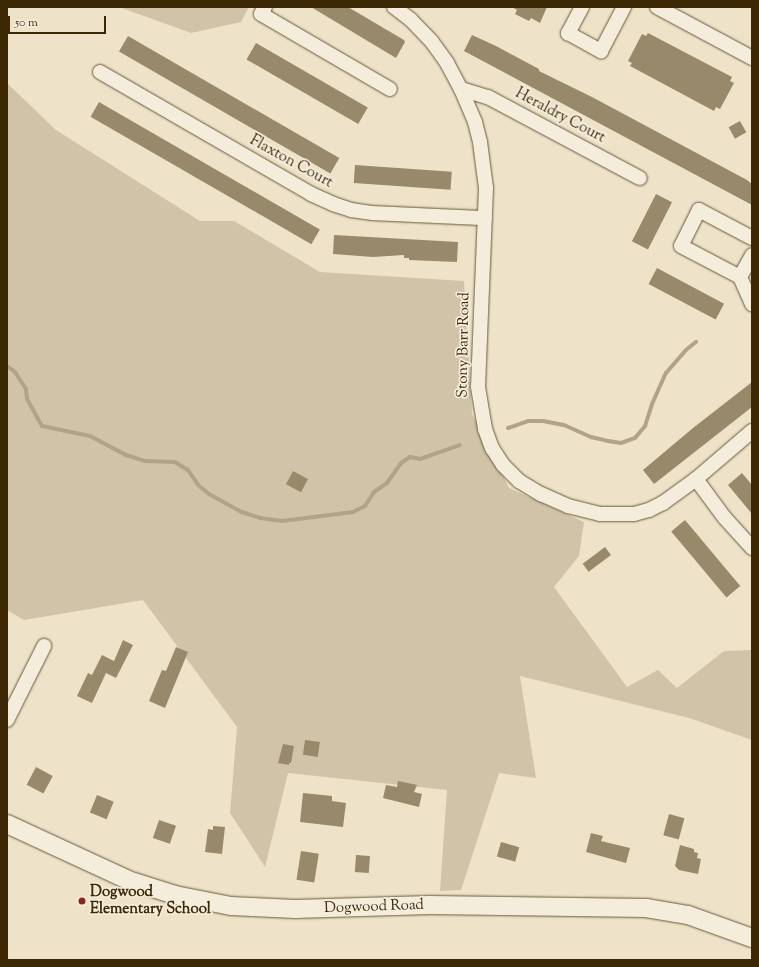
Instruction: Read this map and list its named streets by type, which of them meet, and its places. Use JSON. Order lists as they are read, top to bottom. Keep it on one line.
{"streets":{"street":["Heraldry Court","Flaxton Court","Stony Barr Road","Dogwood Road"]},"crossings":[["Heraldry Court","Stony Barr Road"],["Flaxton Court","Stony Barr Road"]],"places":["Dogwood Elementary School"],"scale_bar":"50 m"}
